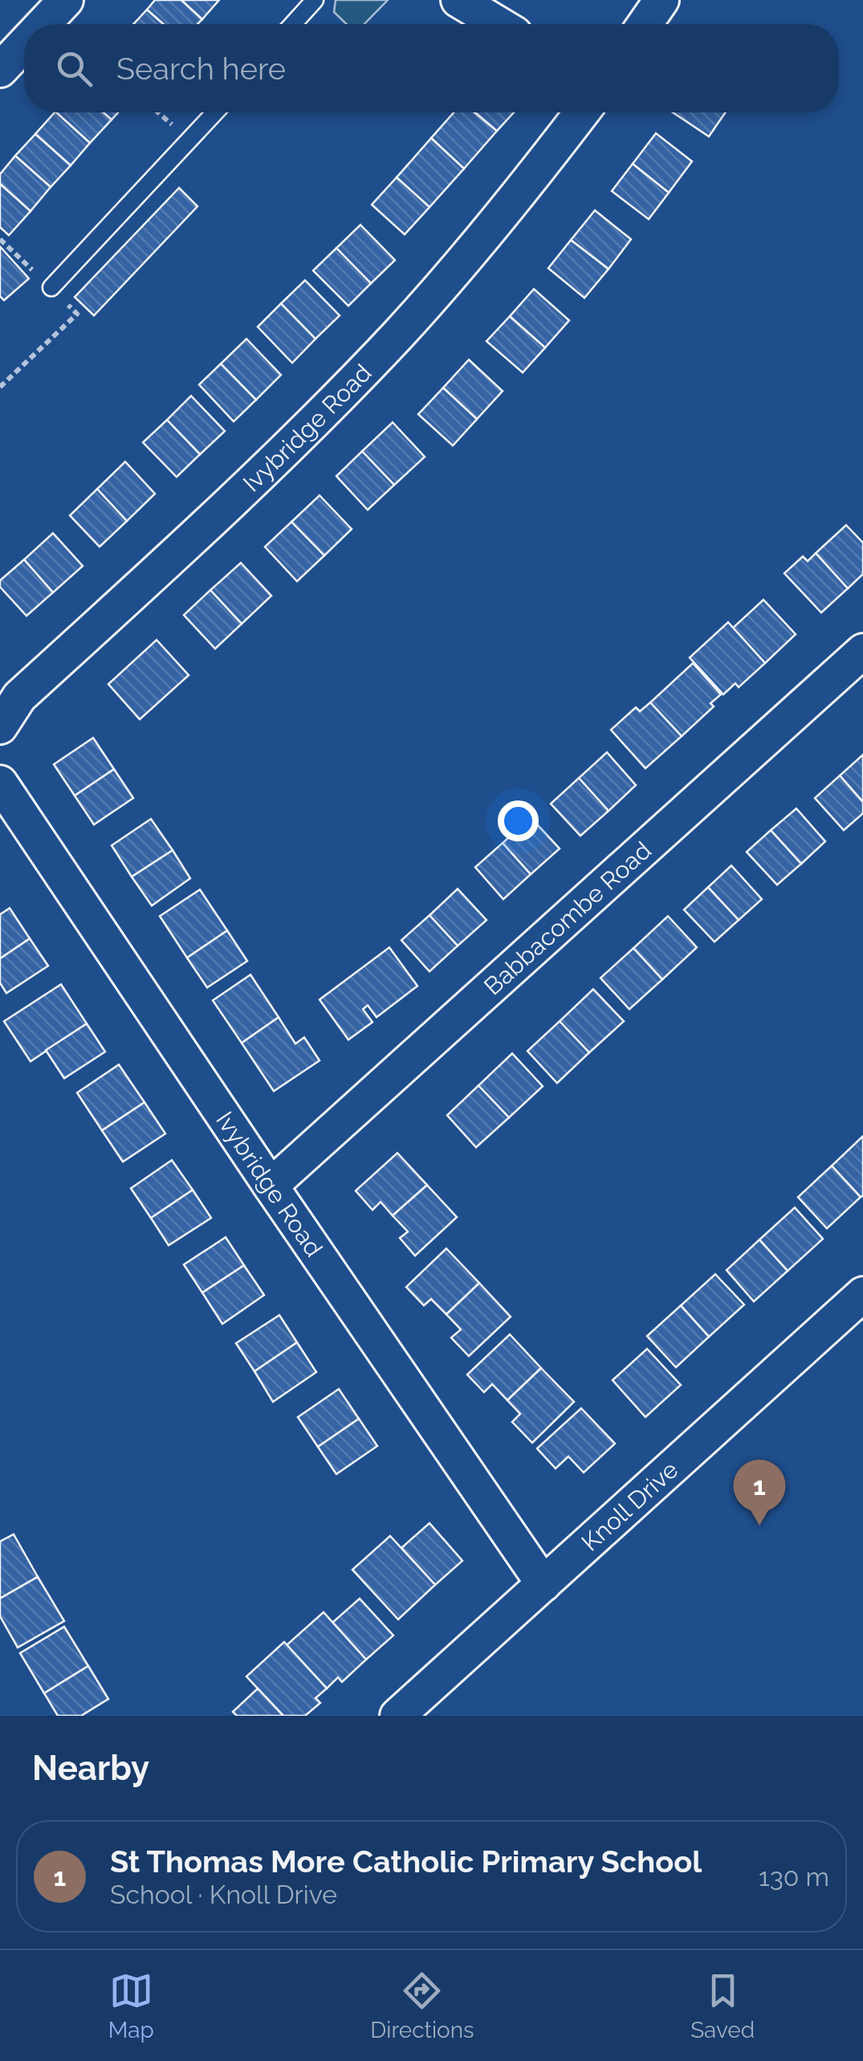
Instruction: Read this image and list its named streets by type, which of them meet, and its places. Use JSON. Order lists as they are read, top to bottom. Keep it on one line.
{"streets":{"street":["Ivybridge Road","Babbacombe Road","Knoll Drive"]},"crossings":[["Ivybridge Road","Babbacombe Road"],["Ivybridge Road","Knoll Drive"]],"page":{"search":"Search here","pins":"1","heading":"Nearby","list":[{"mark":"1","name":"St Thomas More Catholic Primary School","note":"School · Knoll Drive","value":"130 m"}],"nav":["Map","Directions","Saved"]}}
